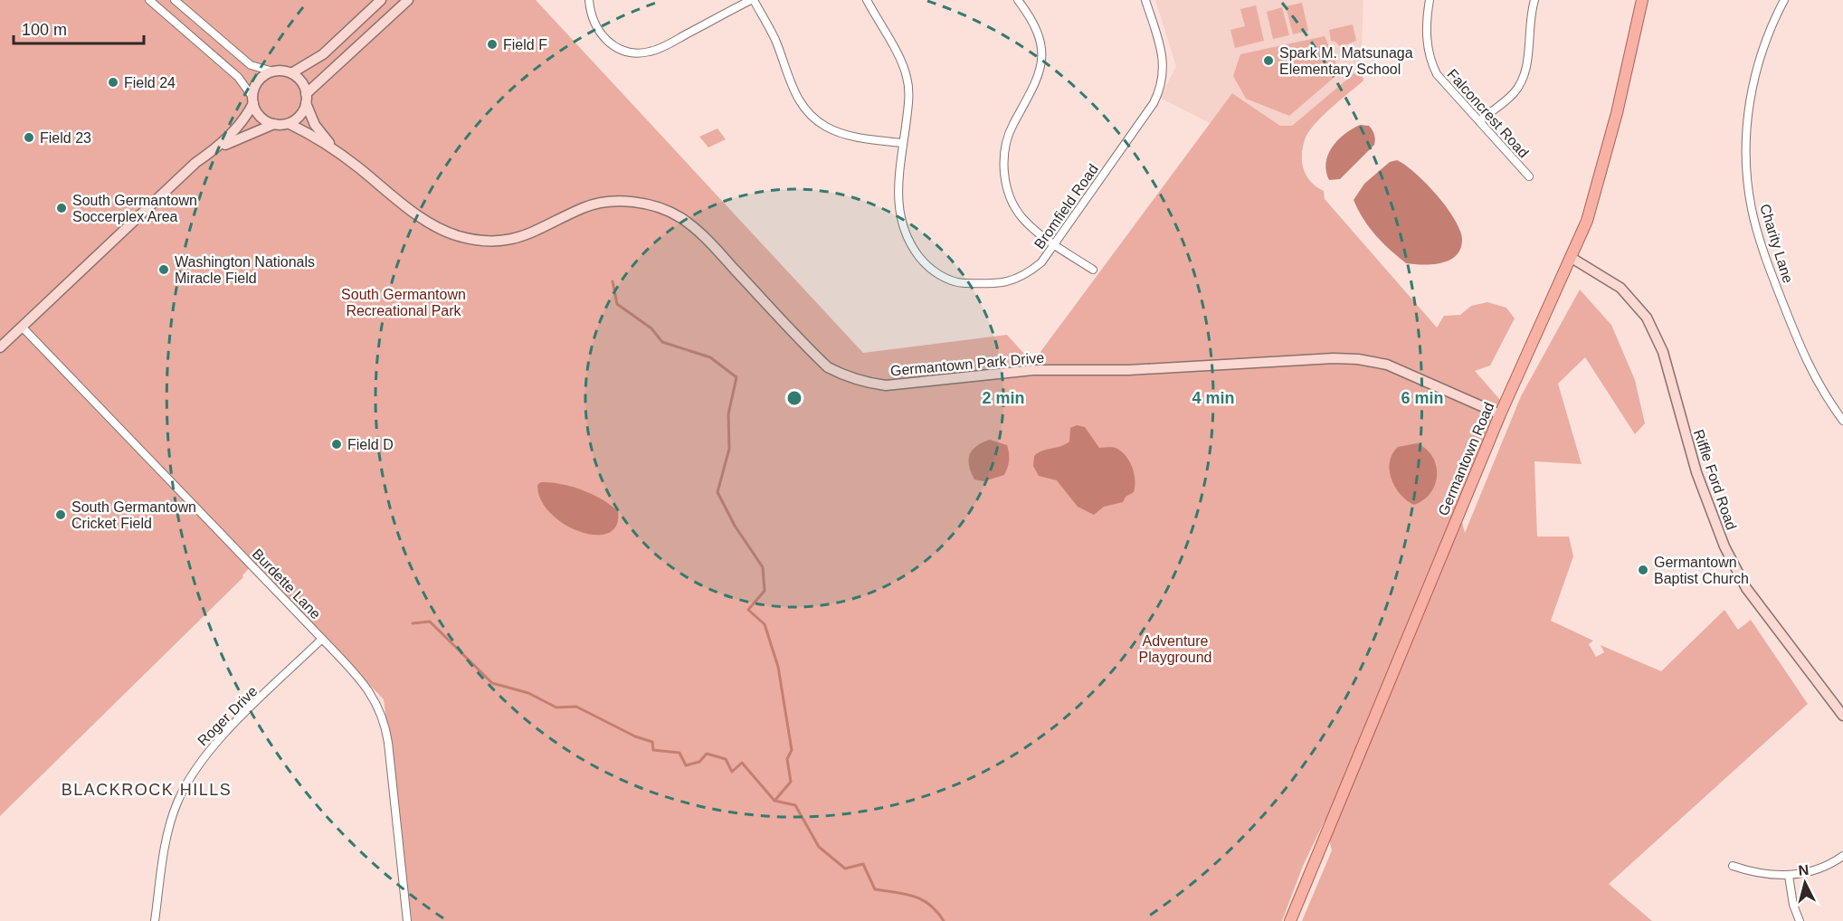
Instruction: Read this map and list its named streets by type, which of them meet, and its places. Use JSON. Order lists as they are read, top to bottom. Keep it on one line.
{"streets":{"main road":["Germantown Road"],"street":["Falconcrest Road","Bromfield Road","Charity Lane","Germantown Park Drive","Riffle Ford Road","Burdette Lane","Roger Drive"]},"crossings":[["Germantown Park Drive","Germantown Road"],["Germantown Road","Riffle Ford Road"],["Burdette Lane","Roger Drive"]],"districts":["BLACKROCK HILLS"],"parks":["South Germantown Recreational Park","Adventure Playground"],"places":["Field F","Spark M. Matsunaga Elementary School","Field 24","Field 23","South Germantown Soccerplex Area","Washington Nationals Miracle Field","Field D","South Germantown Cricket Field","Germantown Baptist Church"],"scale_bar":"100 m","north":"top","rings":["2 min","4 min","6 min"]}
